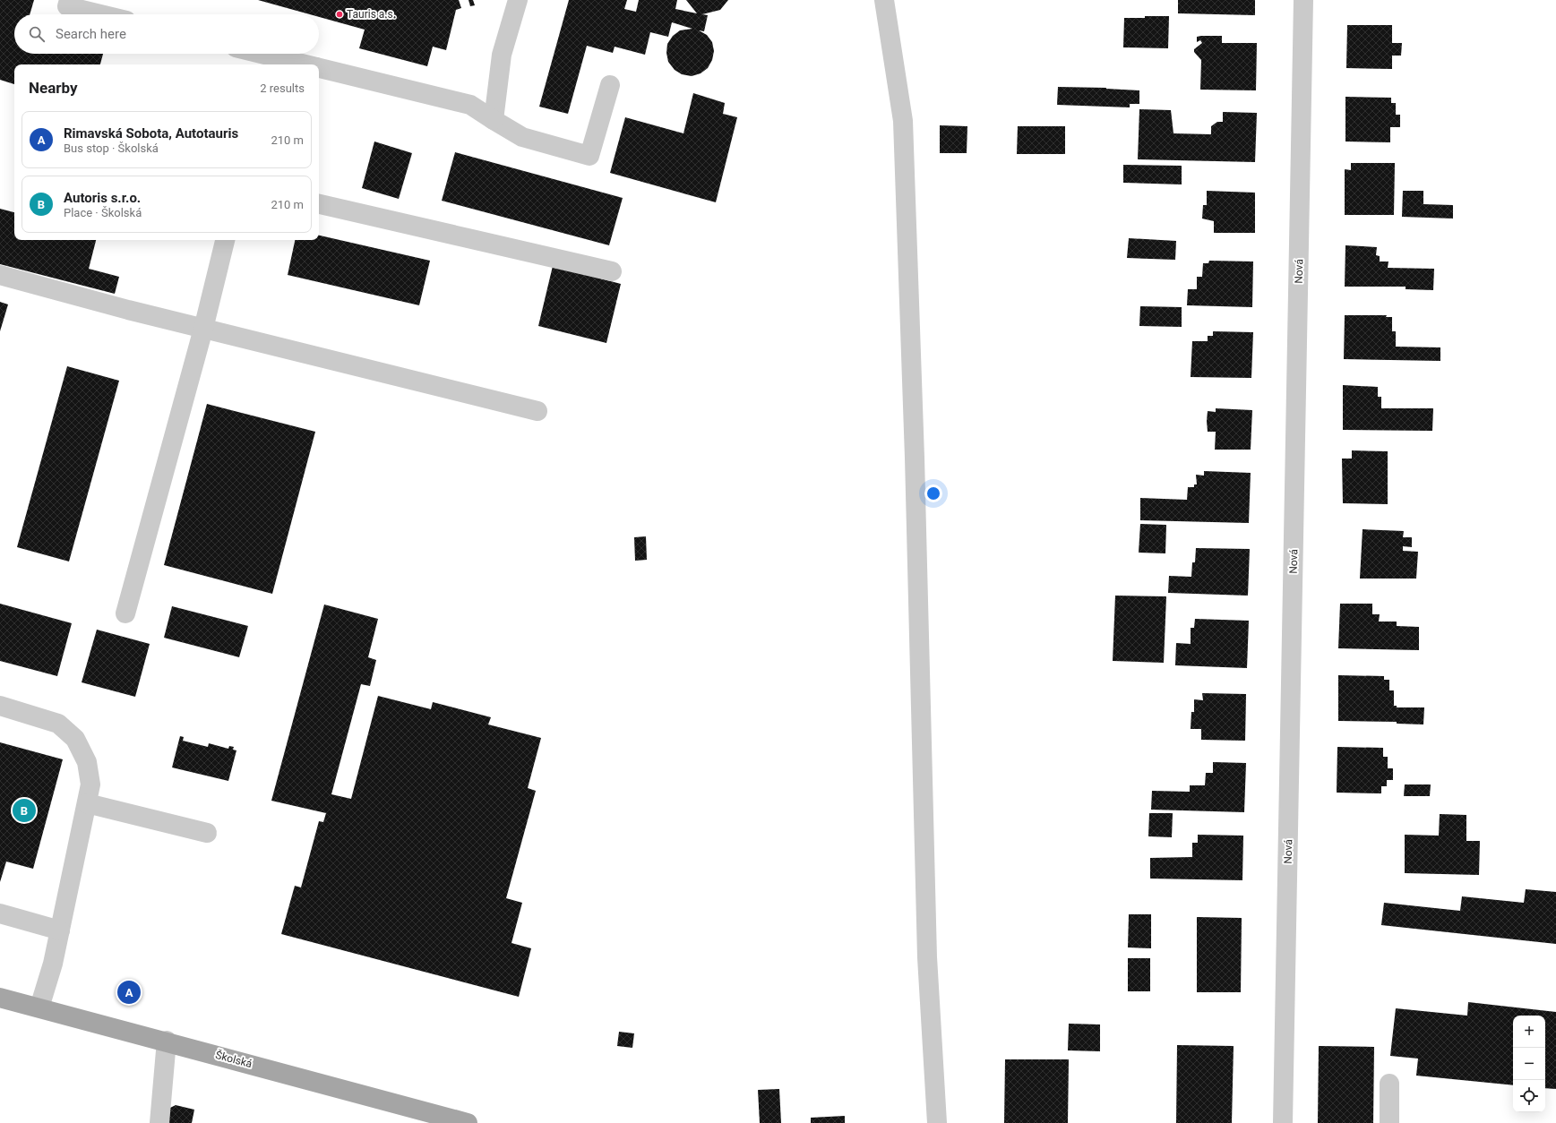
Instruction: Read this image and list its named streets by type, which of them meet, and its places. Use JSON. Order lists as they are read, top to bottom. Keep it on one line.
{"streets":{"main road":["Školská"],"street":["Nová"]},"places":["Tauris a.s."],"page":{"search":"Search here","heading":["Nearby","2 results"],"list":[{"mark":"A","name":"Rimavská Sobota, Autotauris","note":"Bus stop · Školská","value":"210 m"},{"mark":"B","name":"Autoris s.r.o.","note":"Place · Školská","value":"210 m"}],"pins":["B","A"],"map_buttons":["+","−"]}}
